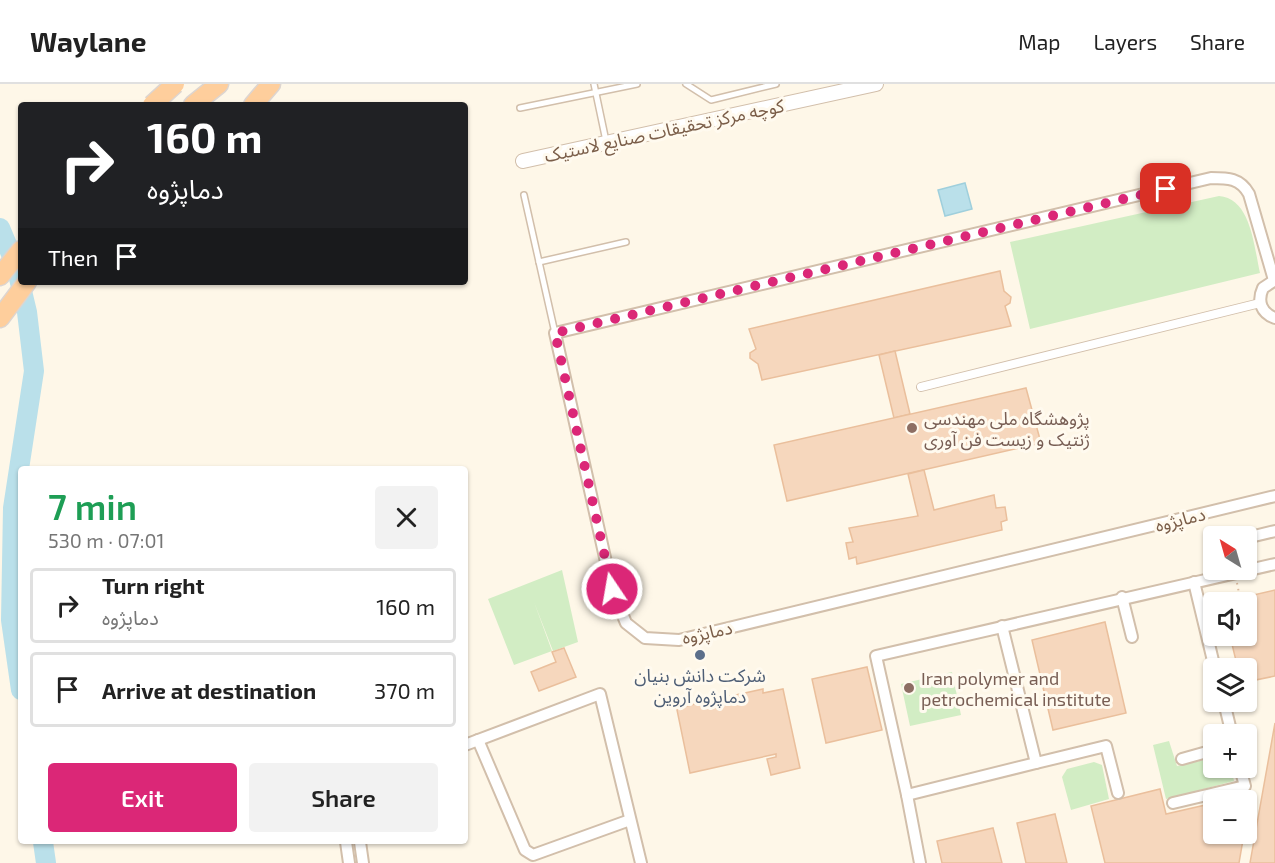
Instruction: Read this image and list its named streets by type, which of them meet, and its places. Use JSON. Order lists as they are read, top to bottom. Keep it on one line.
{"streets":{"street":["کوچه مرکز تحقیقات صنایع لاستیک","دماپژوه"]},"places":["پژوهشگاه ملی مهندسی ژنتیک و زیست فن آوری","شرکت دانش بنیان دماپژوه آروین","Iran polymer and petrochemical institute"],"north":"top left","page":{"header":"Waylane","nav":["Map","Layers","Share"],"turn":["160 m","دماپژوه"],"then":"Then","heading":["7 min","530 m · 07:01"],"map_buttons":["+","−"],"list":[{"name":"Turn right","note":"دماپژوه","value":"160 m"},{"name":"Arrive at destination","value":"370 m"}],"buttons":["Exit","Share"]}}
